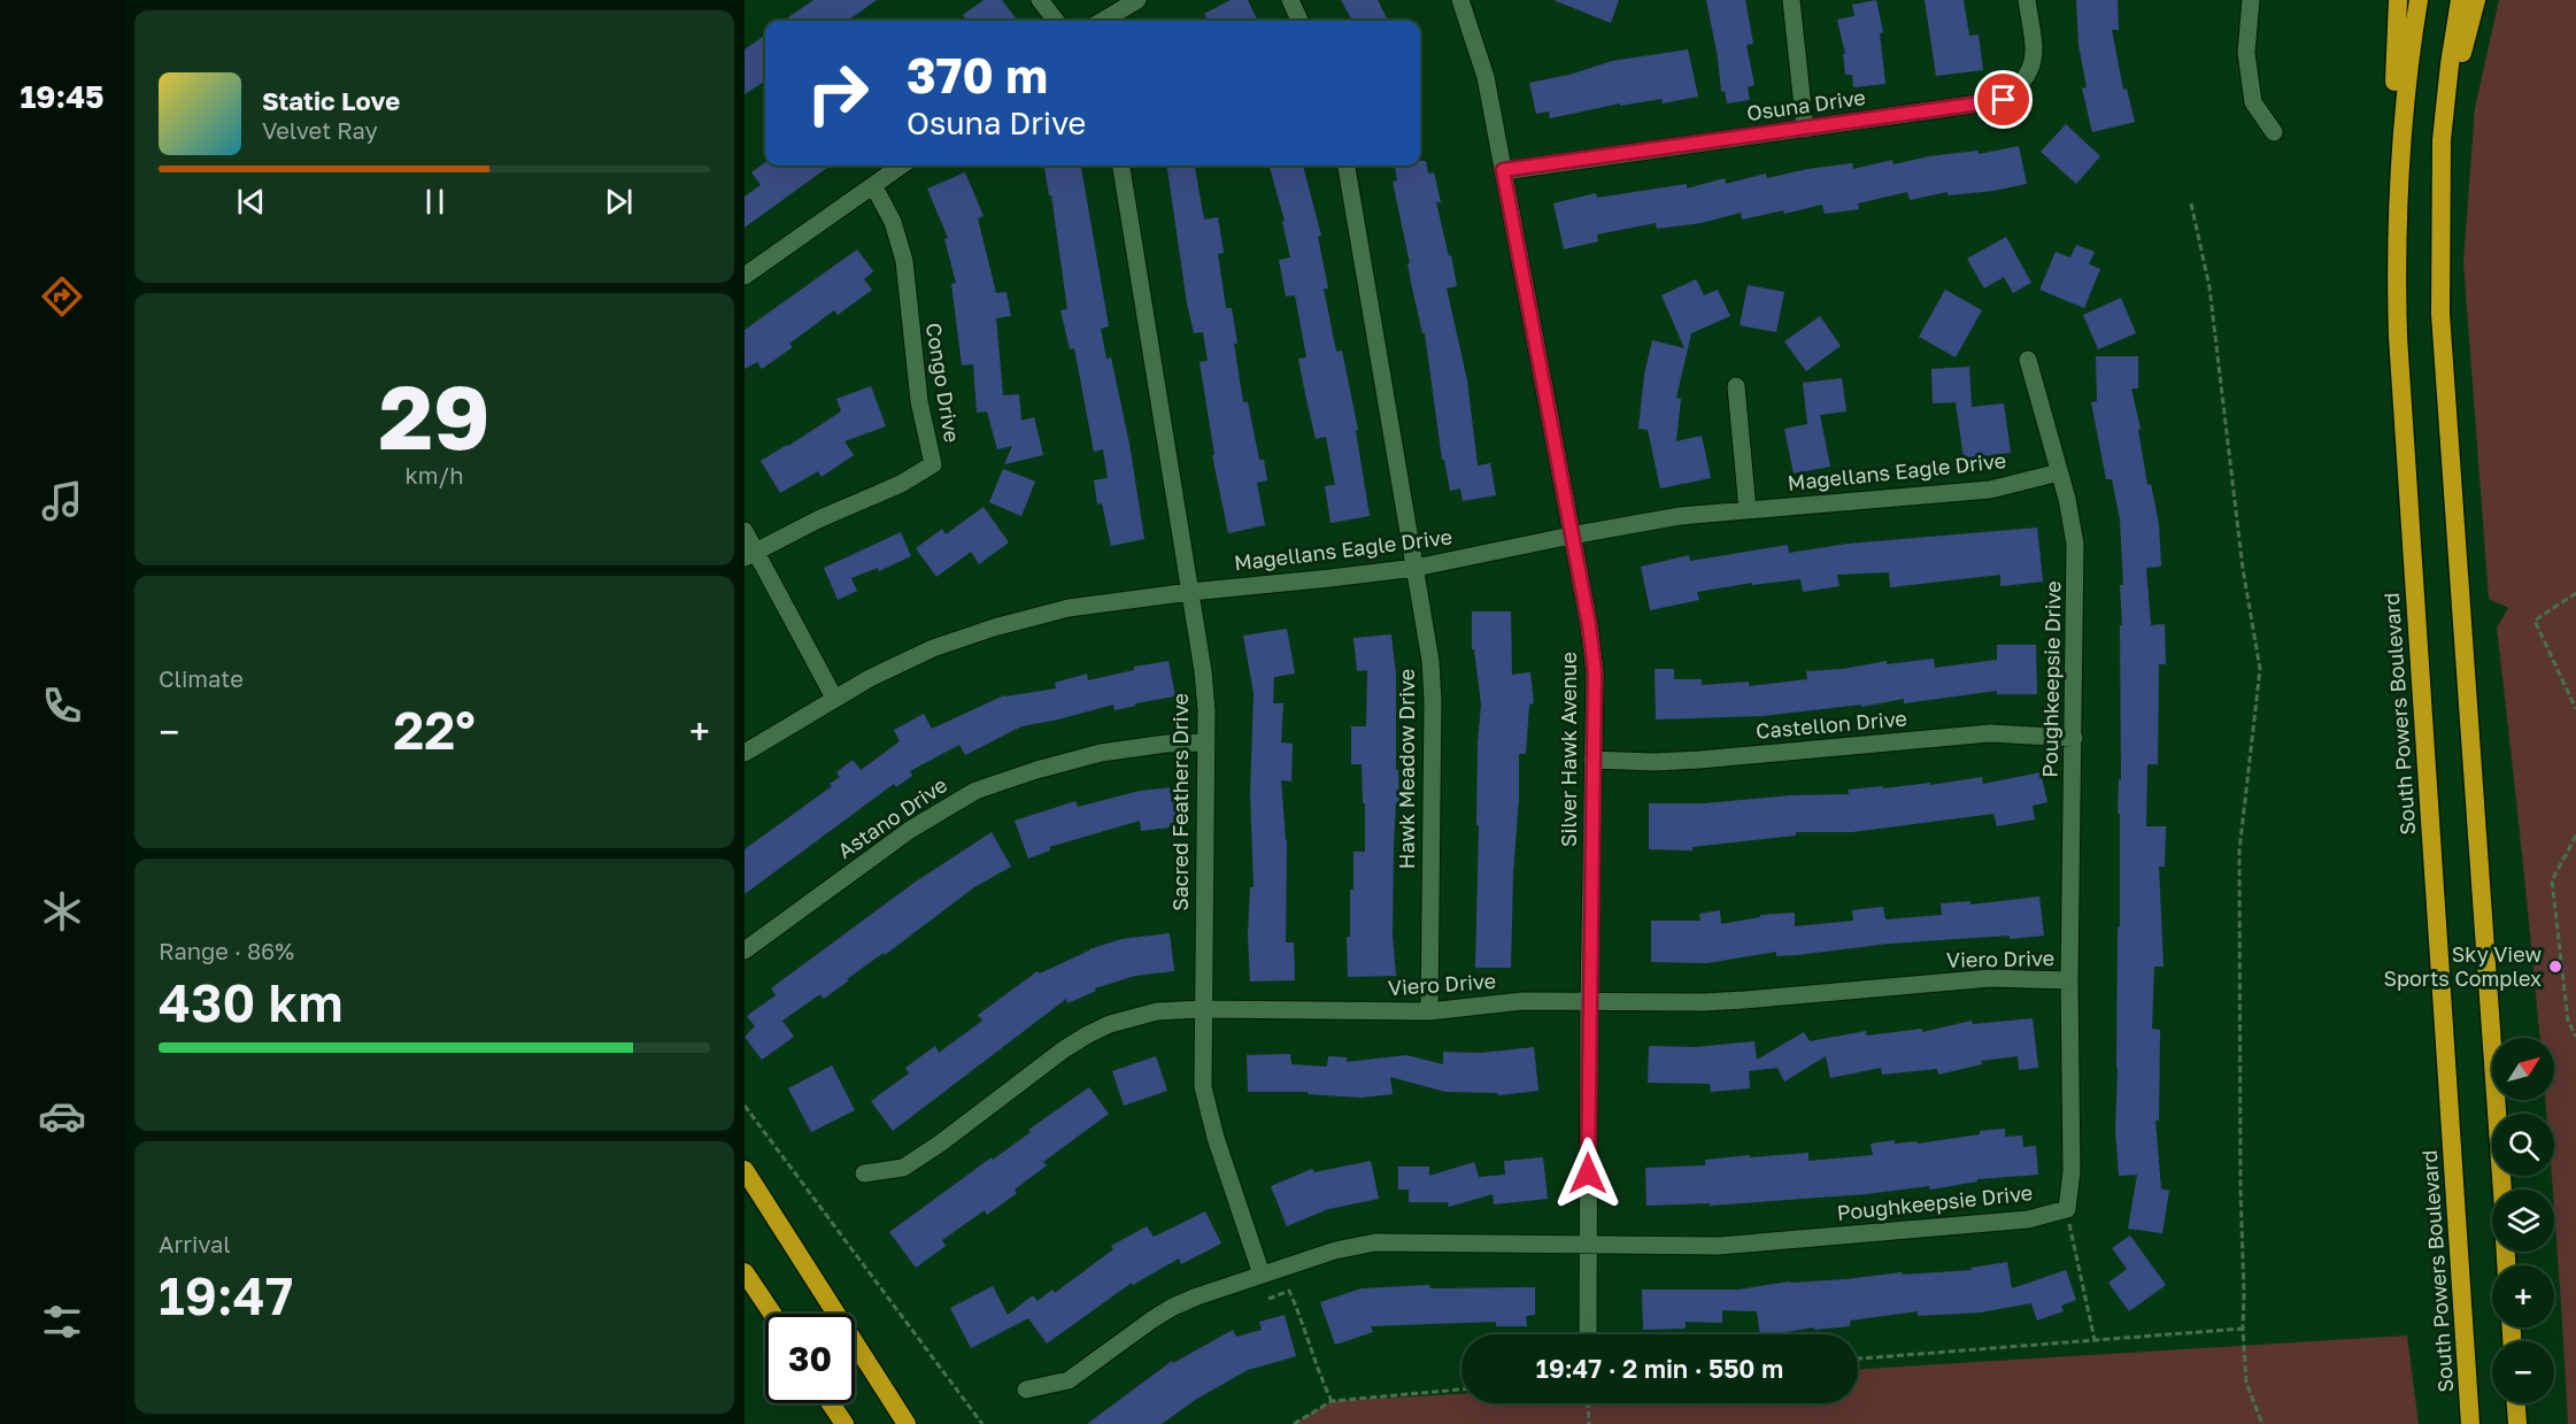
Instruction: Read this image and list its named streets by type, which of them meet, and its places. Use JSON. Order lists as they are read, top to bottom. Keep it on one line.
{"streets":{"highway":["South Powers Boulevard"],"street":["Osuna Drive","Congo Drive","Magellans Eagle Drive","Poughkeepsie Drive","Castellon Drive","Silver Hawk Avenue","Hawk Meadow Drive","Sacred Feathers Drive","Astano Drive","Viero Drive"]},"crossings":[["Osuna Drive","Silver Hawk Avenue"],["Magellans Eagle Drive","Poughkeepsie Drive"],["Magellans Eagle Drive","Silver Hawk Avenue"],["Magellans Eagle Drive","Hawk Meadow Drive"],["Magellans Eagle Drive","Sacred Feathers Drive"],["Poughkeepsie Drive","Castellon Drive"],["Poughkeepsie Drive","Silver Hawk Avenue"],["Poughkeepsie Drive","Sacred Feathers Drive"],["Poughkeepsie Drive","Viero Drive"],["Castellon Drive","Silver Hawk Avenue"],["Silver Hawk Avenue","Viero Drive"],["Hawk Meadow Drive","Viero Drive"],["Sacred Feathers Drive","Astano Drive"],["Sacred Feathers Drive","Viero Drive"]],"places":["Sky View Sports Complex"],"north":"top right","page":{"tabs":"19:45","turn":["370 m","Osuna Drive"],"song":["Static Love","Velvet Ray"],"tile":[["29","km/h"],"Climate",["Range · 86%","430 km"],["Arrival","19:47"]],"heat":["−","22°","+"],"map_buttons":["+","−"],"limit":"30","trip":"19:47 · 2 min · 550 m"}}
